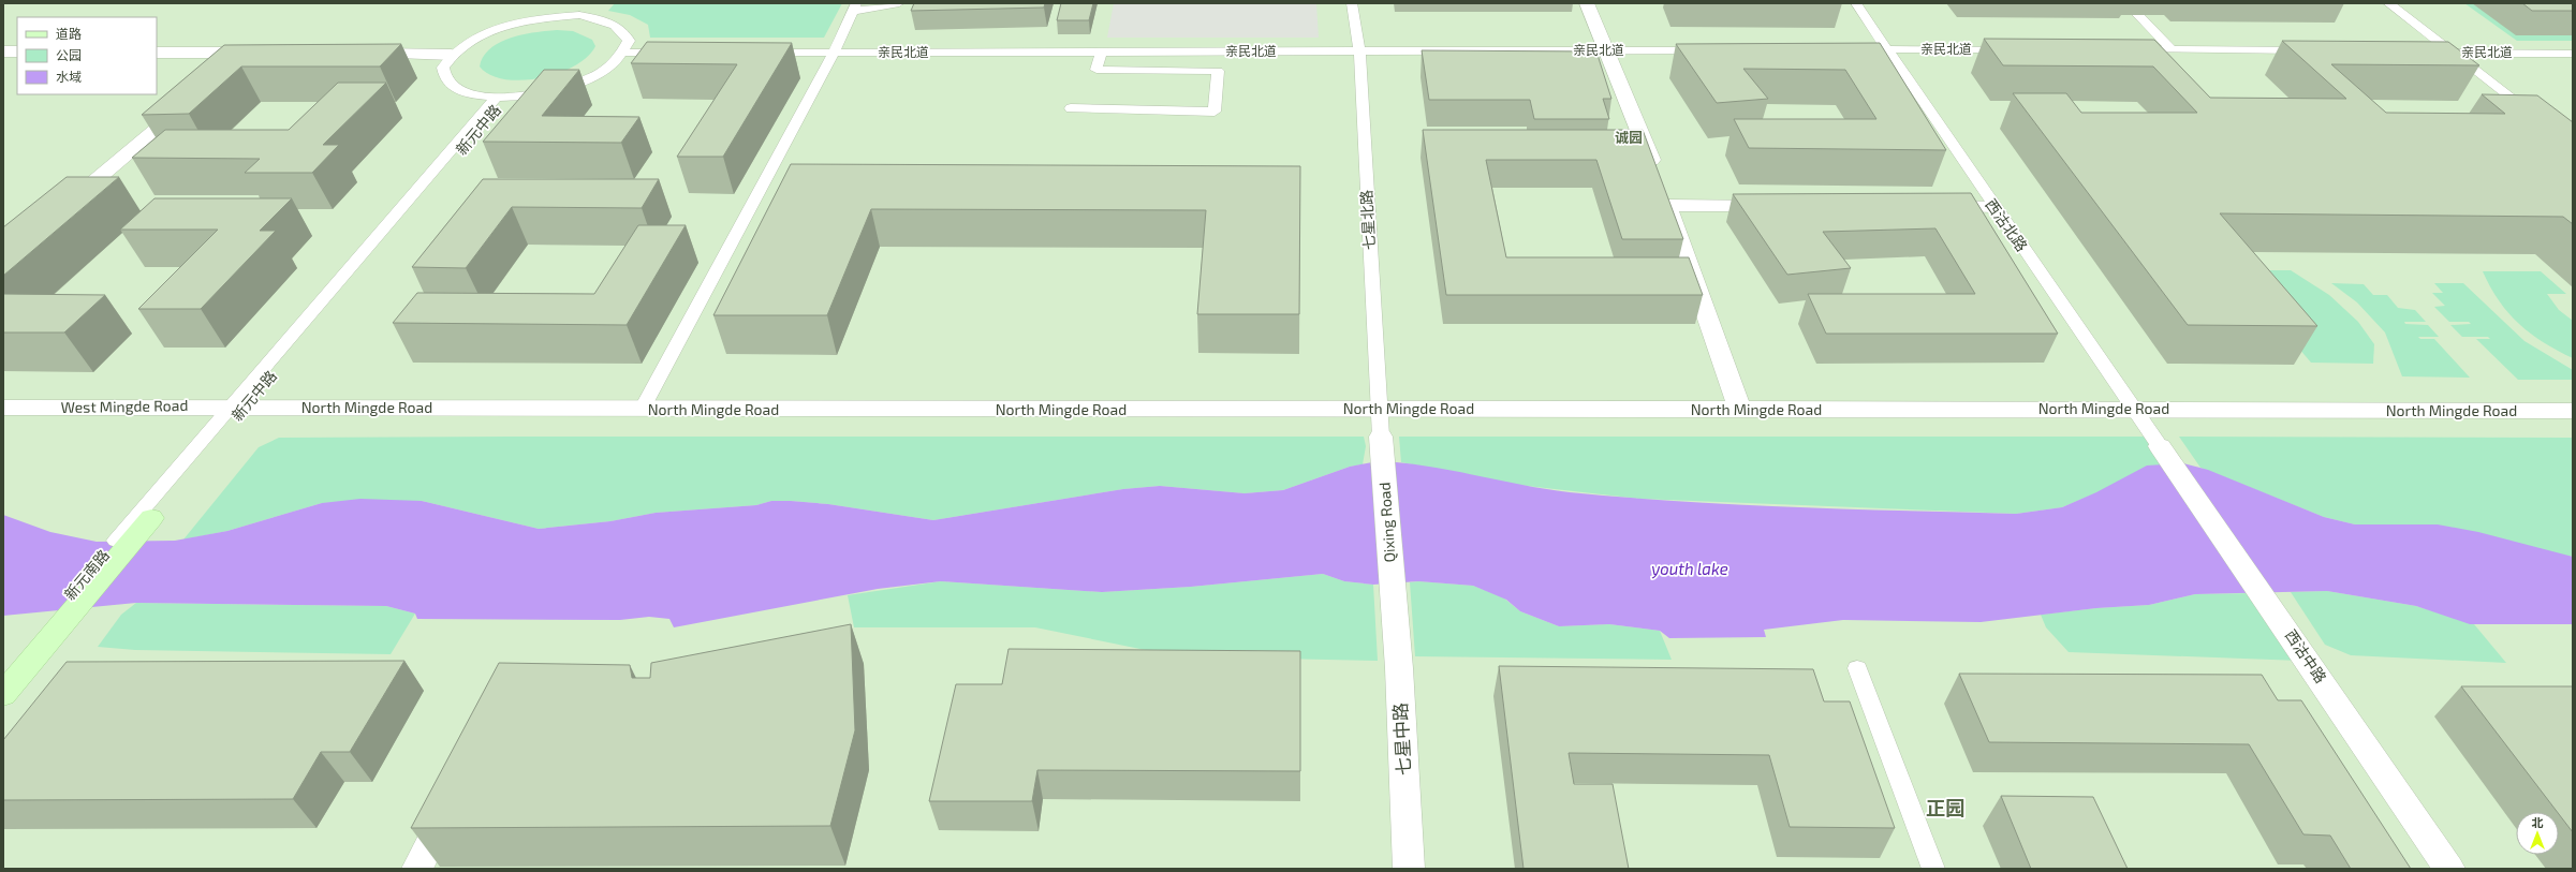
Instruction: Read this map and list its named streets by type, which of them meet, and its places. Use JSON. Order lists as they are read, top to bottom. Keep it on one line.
{"streets":{"street":["新元中路","West Mingde Road","North Mingde Road","Qixing Road","新元南路","西沽中路","七星中路"],"lane":["亲民北道","七星北路","西沽北路"]},"crossings":[["亲民北道","七星北路"],["亲民北道","西沽北路"],["新元中路","West Mingde Road"],["新元中路","North Mingde Road"],["新元中路","新元南路"],["七星北路","North Mingde Road"],["七星北路","Qixing Road"],["西沽北路","North Mingde Road"],["西沽北路","西沽中路"],["West Mingde Road","North Mingde Road"],["Qixing Road","七星中路"]],"districts":["诚园","正园"],"water":["youth lake"],"legend":["道路","公园","水域"],"north":"top"}
